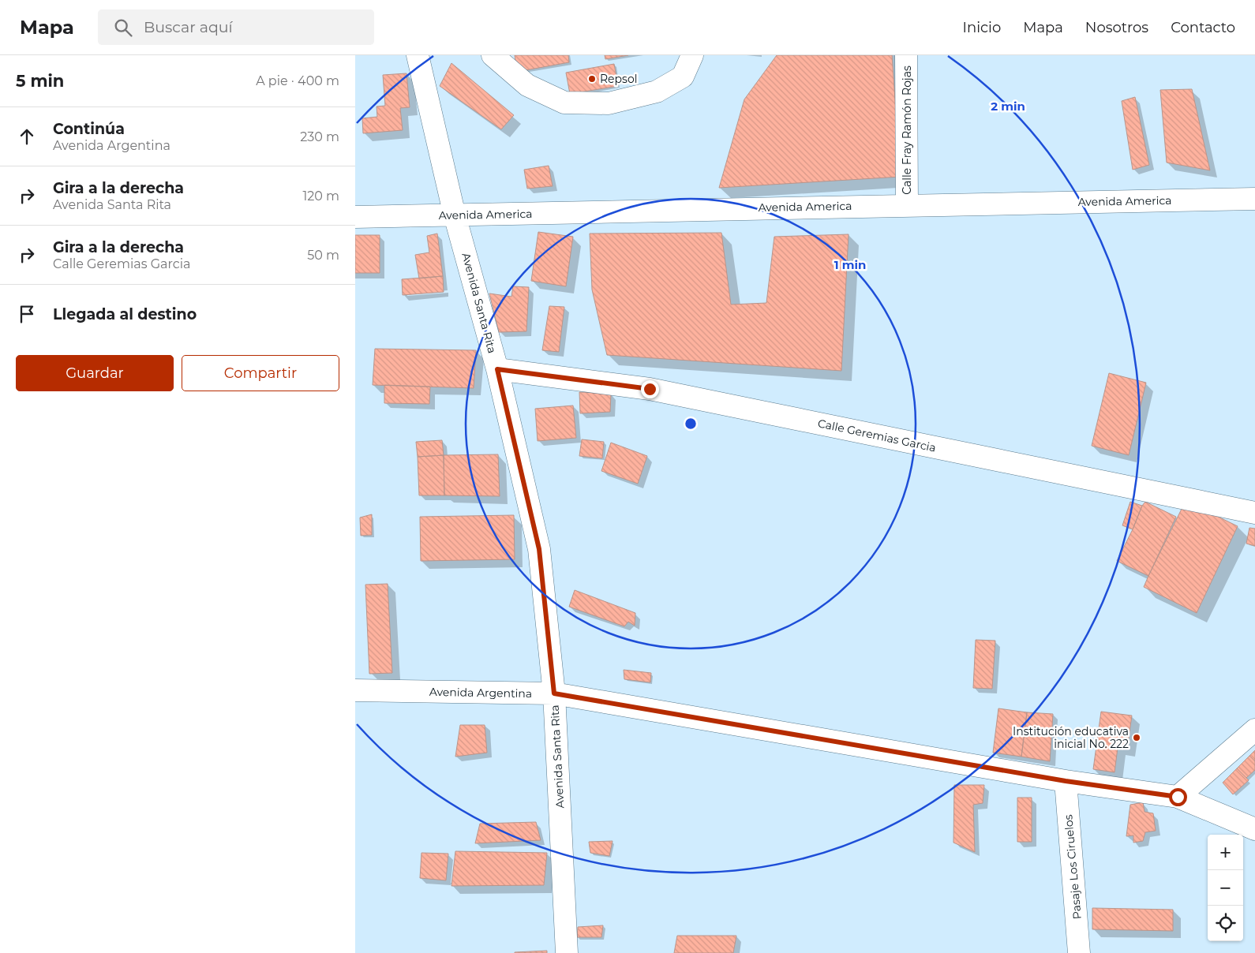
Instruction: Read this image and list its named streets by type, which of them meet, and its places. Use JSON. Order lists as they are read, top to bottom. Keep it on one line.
{"streets":{"street":["Calle Fray Ramón Rojas","Avenida America","Avenida Santa Rita","Calle Geremias Garcia","Avenida Argentina","Pasaje Los Ciruelos"]},"crossings":[["Calle Fray Ramón Rojas","Avenida America"],["Avenida America","Avenida Santa Rita"],["Avenida Santa Rita","Calle Geremias Garcia"],["Avenida Santa Rita","Avenida Argentina"],["Avenida Argentina","Pasaje Los Ciruelos"]],"places":["Repsol","Institución educativa inicial No. 222"],"page":{"header":"Mapa","search":"Buscar aquí","nav":["Inicio","Mapa","Nosotros","Contacto"],"heading":["5 min","A pie · 400 m"],"list":[["Continúa","Avenida Argentina","230 m"],["Gira a la derecha","Avenida Santa Rita","120 m"],["Gira a la derecha","Calle Geremias Garcia","50 m"],"Llegada al destino"],"buttons":["Guardar","Compartir"],"map_buttons":["+","−"]},"rings":["2 min","1 min"]}
